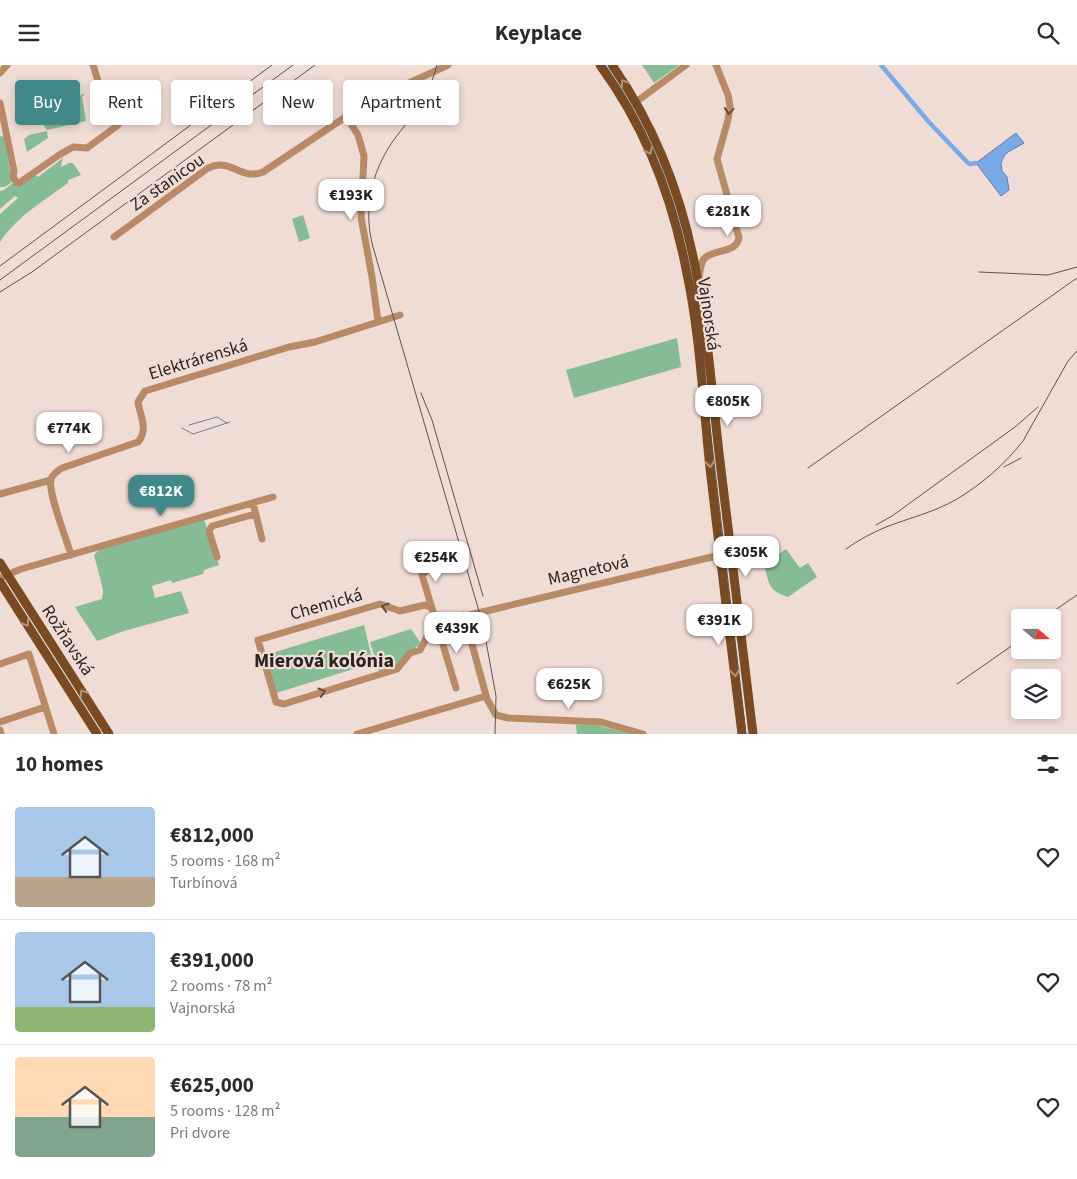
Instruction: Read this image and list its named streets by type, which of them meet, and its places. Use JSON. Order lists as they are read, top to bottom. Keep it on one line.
{"streets":{"main road":["Vajnorská","Rožňavská"],"street":["Za stanicou","Elektrárenská","Magnetová","Chemická"]},"crossings":[["Vajnorská","Magnetová"],["Magnetová","Chemická"]],"districts":["Mierová kolónia"],"north":"right","page":{"header":"Keyplace","chip":["Buy","Rent","Filters","New","Apartment"],"price":["€193K","€281K","€805K","€774K","€812K","€305K","€254K","€391K","€439K","€625K"],"heading":"10 homes","list":[{"name":"€812,000","note":"5 rooms · 168 m² · Turbínová"},{"name":"€391,000","note":"2 rooms · 78 m² · Vajnorská"},{"name":"€625,000","note":"5 rooms · 128 m² · Pri dvore"}]}}
